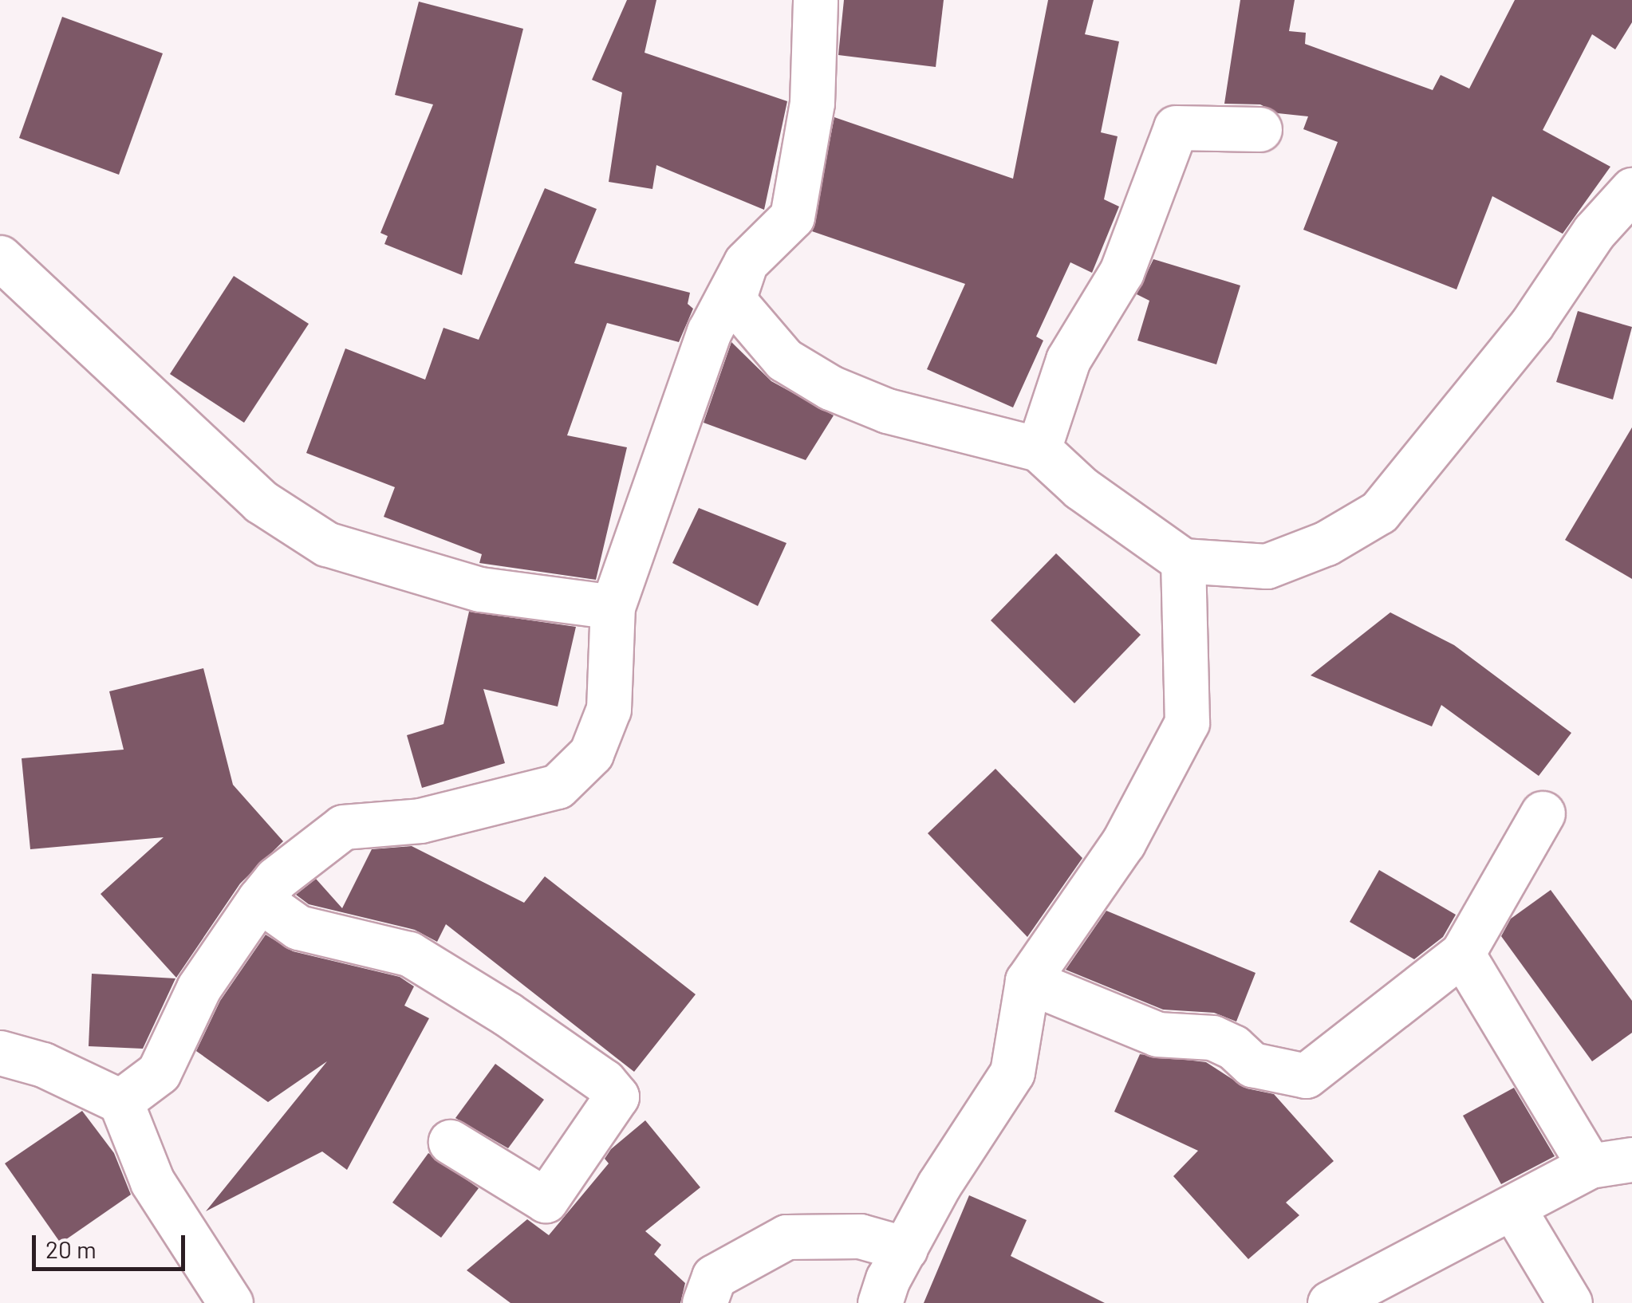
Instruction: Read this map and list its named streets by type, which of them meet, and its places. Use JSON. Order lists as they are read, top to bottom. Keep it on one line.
{"scale_bar":"20 m"}
